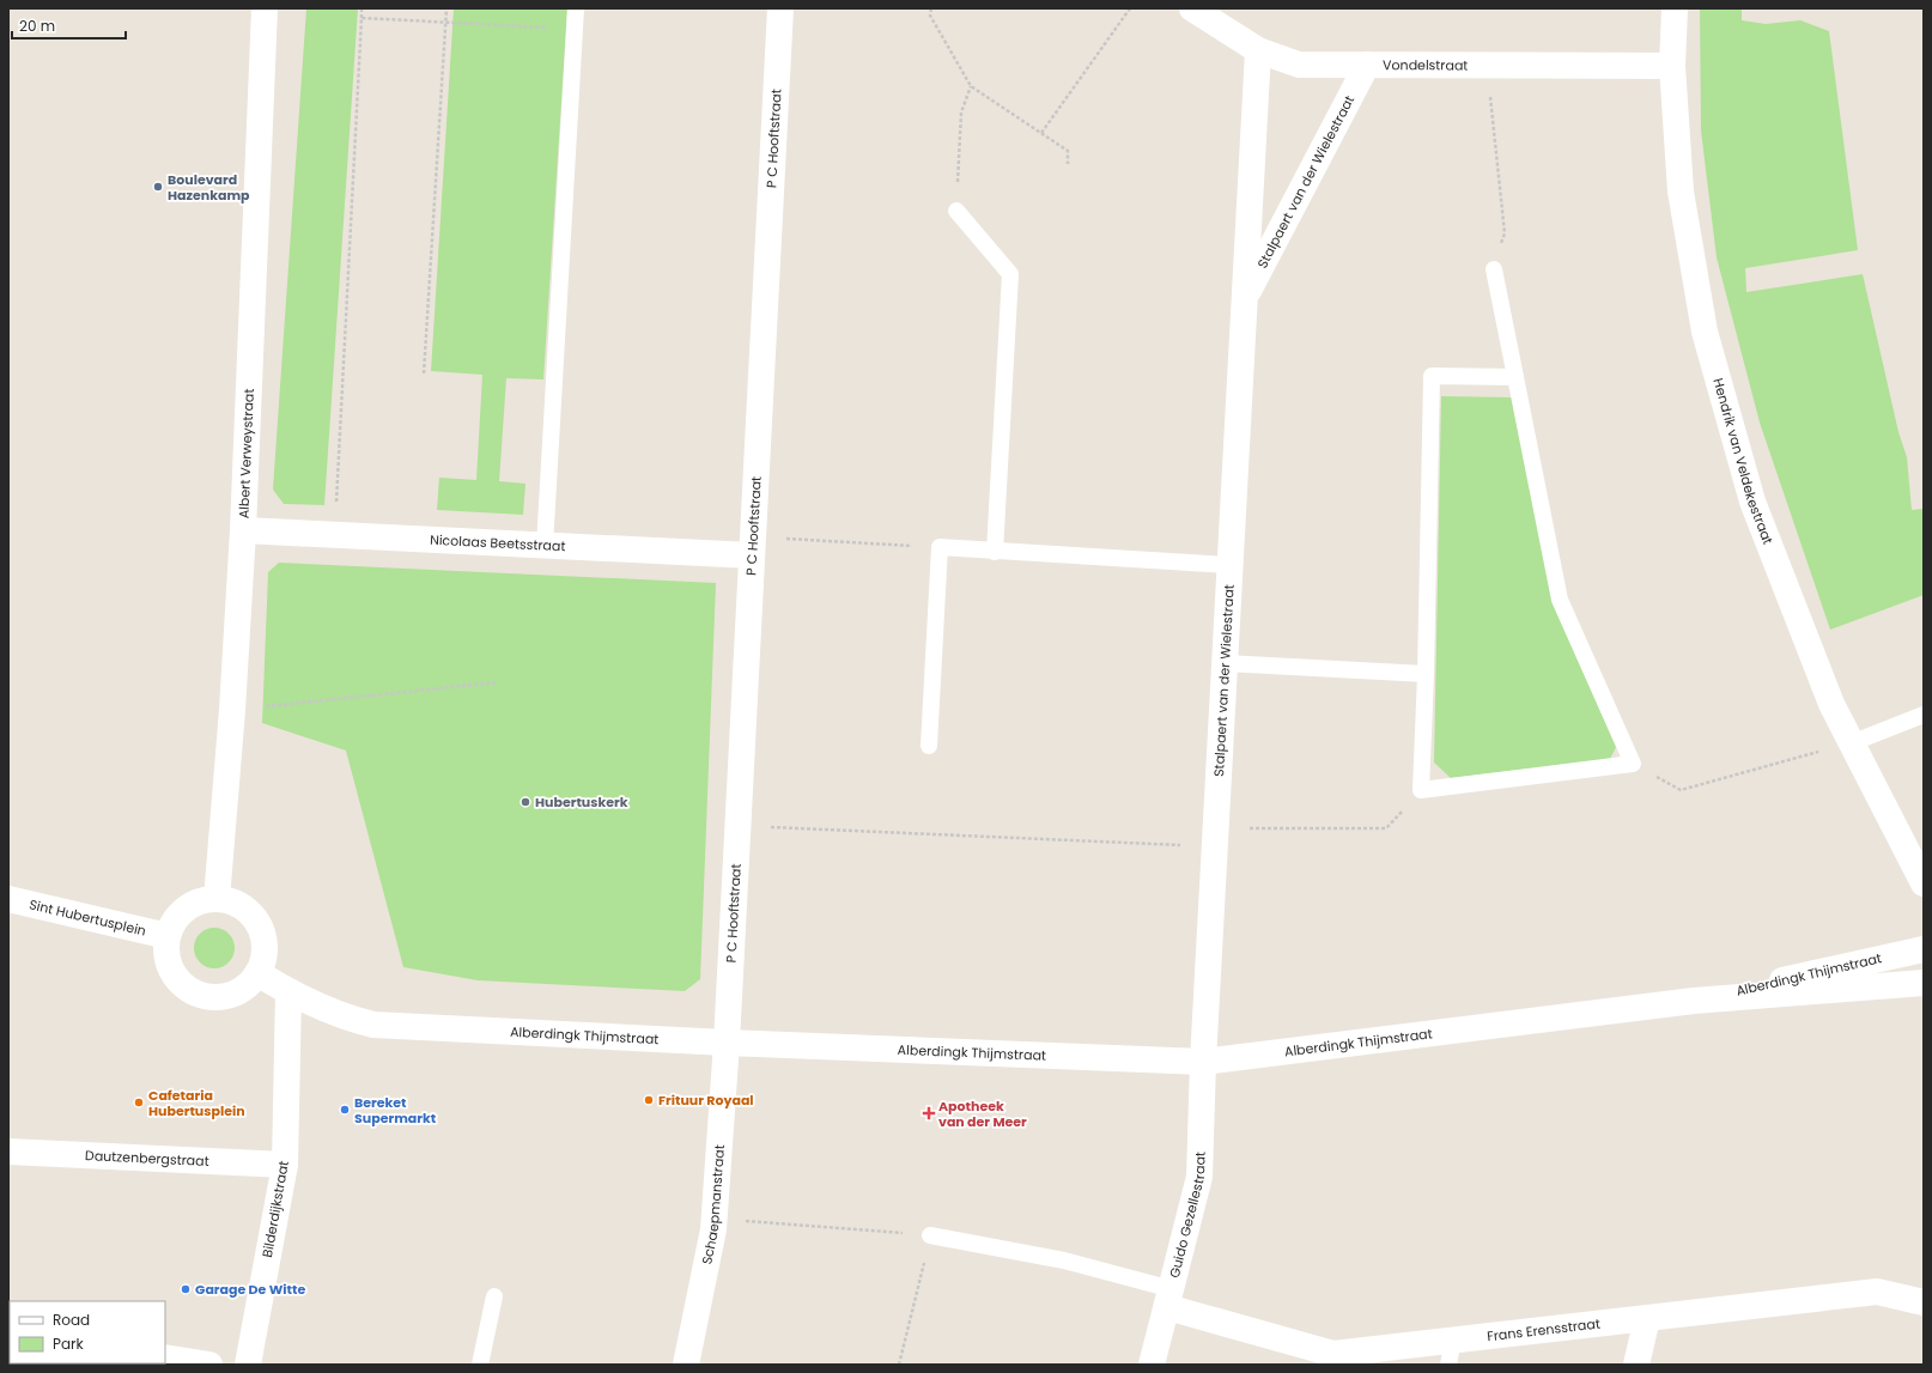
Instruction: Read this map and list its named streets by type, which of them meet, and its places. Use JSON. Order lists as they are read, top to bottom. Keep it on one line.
{"streets":{"street":["Vondelstraat","P C Hooftstraat","Stalpaert van der Wielestraat","Albert Verweystraat","Hendrik van Veldekestraat","Nicolaas Beetsstraat","Sint Hubertusplein","Alberdingk Thijmstraat","Dautzenbergstraat","Schaepmanstraat","Bilderdijkstraat","Guido Gezellestraat","Frans Erensstraat"]},"crossings":[["Vondelstraat","Stalpaert van der Wielestraat"],["Vondelstraat","Hendrik van Veldekestraat"],["P C Hooftstraat","Nicolaas Beetsstraat"],["P C Hooftstraat","Alberdingk Thijmstraat"],["P C Hooftstraat","Schaepmanstraat"],["Stalpaert van der Wielestraat","Alberdingk Thijmstraat"],["Stalpaert van der Wielestraat","Guido Gezellestraat"],["Albert Verweystraat","Nicolaas Beetsstraat"],["Albert Verweystraat","Sint Hubertusplein"],["Albert Verweystraat","Alberdingk Thijmstraat"],["Sint Hubertusplein","Alberdingk Thijmstraat"],["Alberdingk Thijmstraat","Schaepmanstraat"],["Alberdingk Thijmstraat","Bilderdijkstraat"],["Alberdingk Thijmstraat","Guido Gezellestraat"],["Dautzenbergstraat","Bilderdijkstraat"],["Guido Gezellestraat","Frans Erensstraat"]],"places":{"other":["Boulevard Hazenkamp","Hubertuskerk","Frituur Royaal","Cafetaria Hubertusplein","Bereket Supermarkt","Garage De Witte"],"health":["Apotheek van der Meer"]},"legend":["Road","Park"],"scale_bar":"20 m"}
